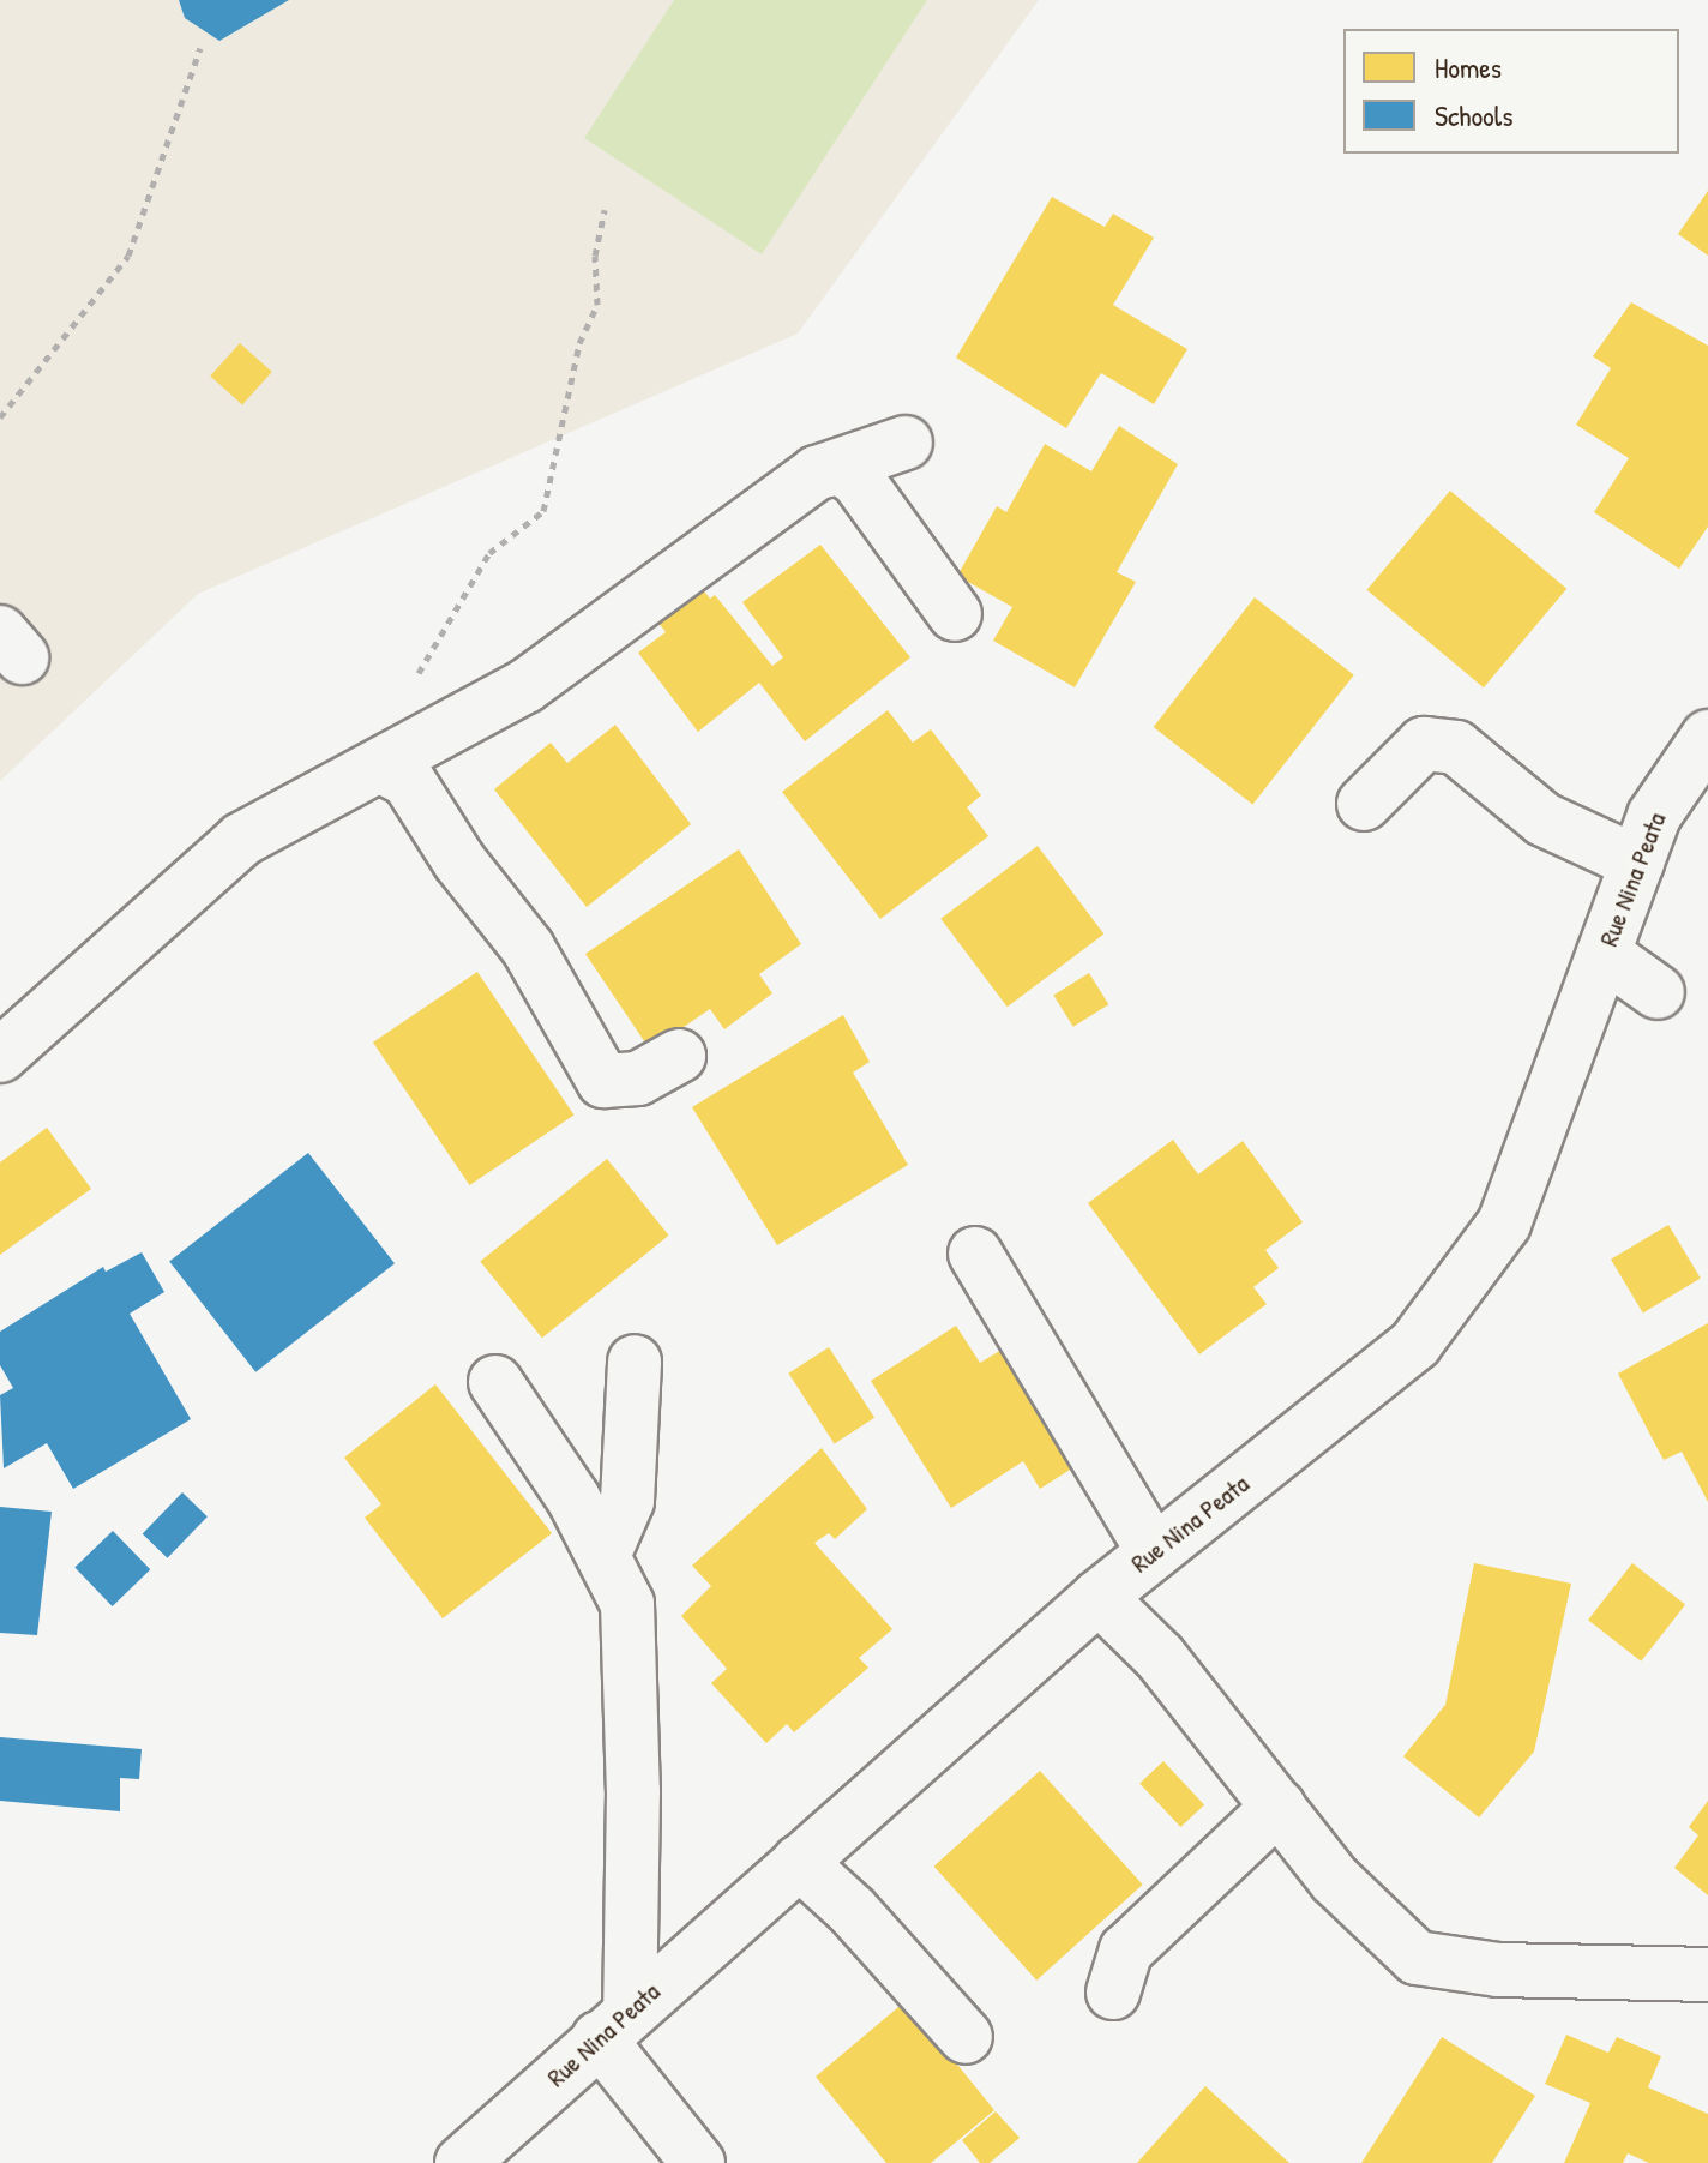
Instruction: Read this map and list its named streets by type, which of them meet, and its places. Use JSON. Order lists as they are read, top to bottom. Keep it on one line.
{"streets":{"street":["Rue Nina Peata"]},"legend":["Homes","Schools"]}
